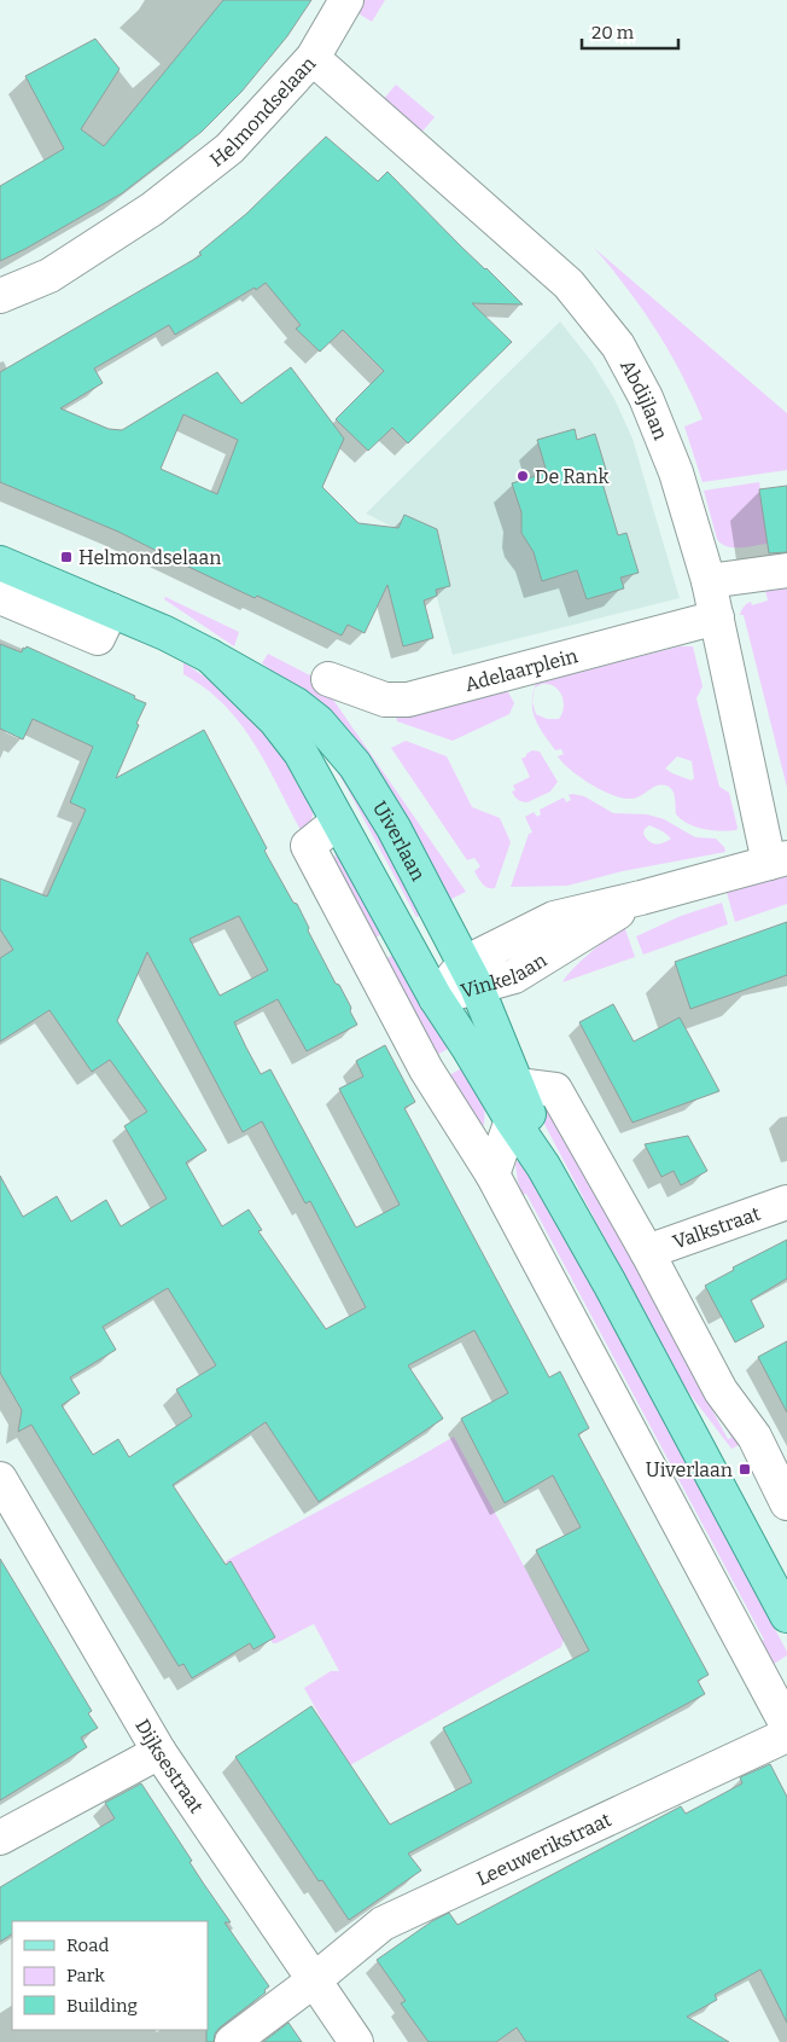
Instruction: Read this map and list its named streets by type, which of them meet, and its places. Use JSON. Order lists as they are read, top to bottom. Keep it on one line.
{"streets":{"main road":["Uiverlaan"],"street":["Helmondselaan","Abdijlaan","Adelaarplein","Vinkelaan","Valkstraat","Dijksestraat","Leeuwerikstraat"]},"crossings":[["Helmondselaan","Abdijlaan"],["Abdijlaan","Adelaarplein"],["Abdijlaan","Vinkelaan"],["Uiverlaan","Vinkelaan"],["Dijksestraat","Leeuwerikstraat"]],"places":{"other":["De Rank"],"transit":["Helmondselaan","Uiverlaan"]},"legend":["Road","Park","Building"],"scale_bar":"20 m"}
